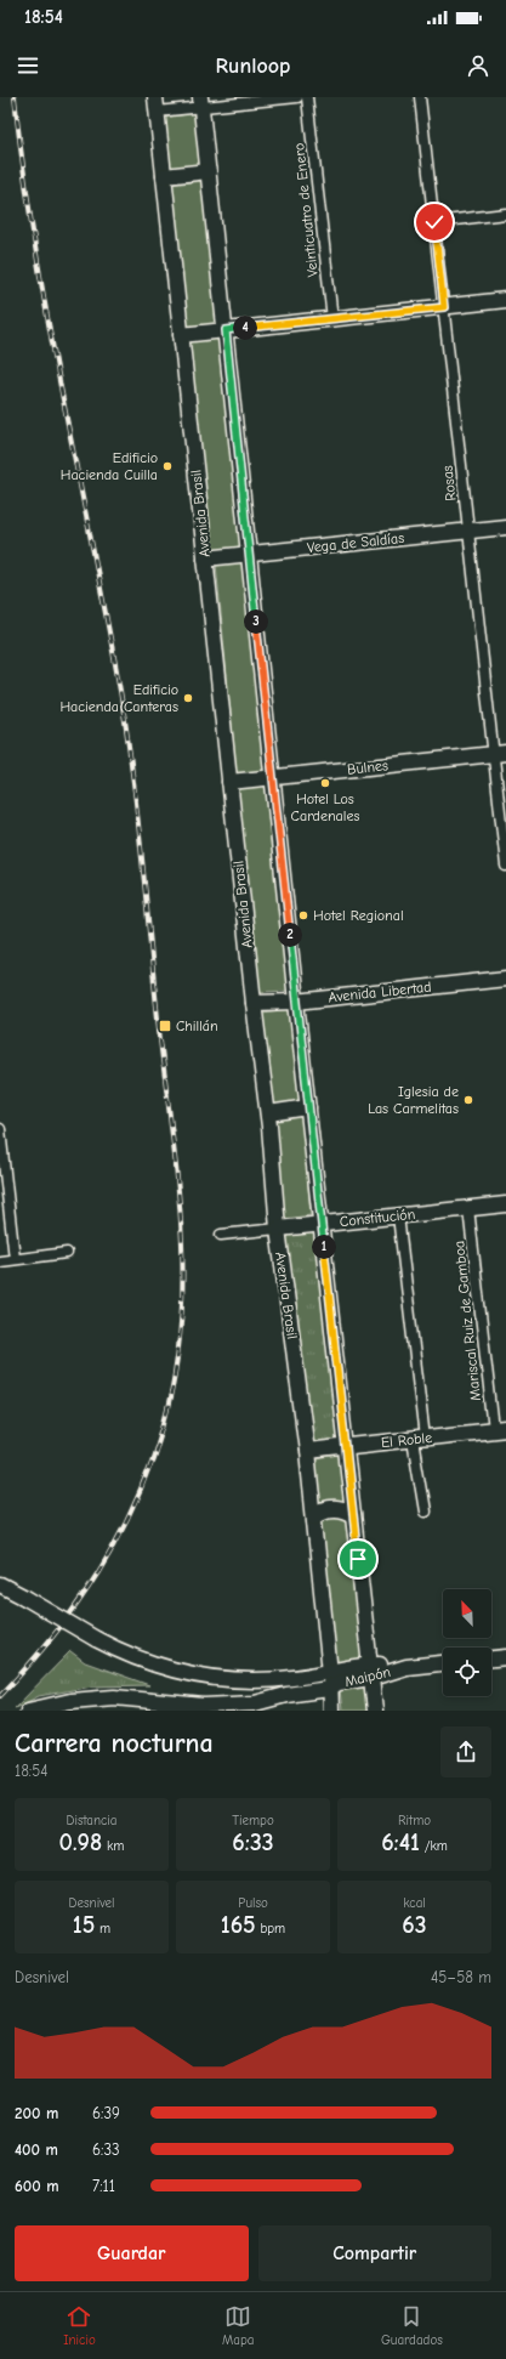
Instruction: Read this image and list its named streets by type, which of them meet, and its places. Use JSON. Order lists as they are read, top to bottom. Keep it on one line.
{"streets":{"main road":["Avenida Brasil","Vega de Saldías","Bulnes","Avenida Libertad","Constitución","El Roble","Maipón"],"street":["Veinticuatro de Enero","Rosas","Mariscal Ruiz de Gamboa"]},"crossings":[["Rosas","Vega de Saldías"],["Rosas","Bulnes"],["Avenida Brasil","Vega de Saldías"],["Avenida Brasil","Bulnes"],["Avenida Brasil","Avenida Libertad"],["Avenida Brasil","Constitución"],["Avenida Brasil","El Roble"],["Avenida Brasil","Maipón"],["Constitución","Mariscal Ruiz de Gamboa"],["Mariscal Ruiz de Gamboa","El Roble"]],"places":{"other":["Edificio Hacienda Cuilla","Edificio Hacienda Canteras","Hotel Los Cardenales","Hotel Regional","Iglesia de Las Carmelitas"],"transit":["Chillán"]},"north":"top left","page":{"status":"18:54","header":"Runloop","pins":["4","3","2","1"],"heading":["Carrera nocturna","18:54"],"stats":[["Distancia","0.98 km"],["Tiempo","6:33"],["Ritmo","6:41 /km"],["Desnivel","15 m"],["Pulso","165 bpm"],["kcal","63"]],"chart":["Desnivel","45–58 m"],"list":[{"name":"200 m","note":"6:39"},{"name":"400 m","note":"6:33"},{"name":"600 m","note":"7:11"}],"buttons":["Guardar","Compartir"],"tabs":["Inicio","Mapa","Guardados"]}}
